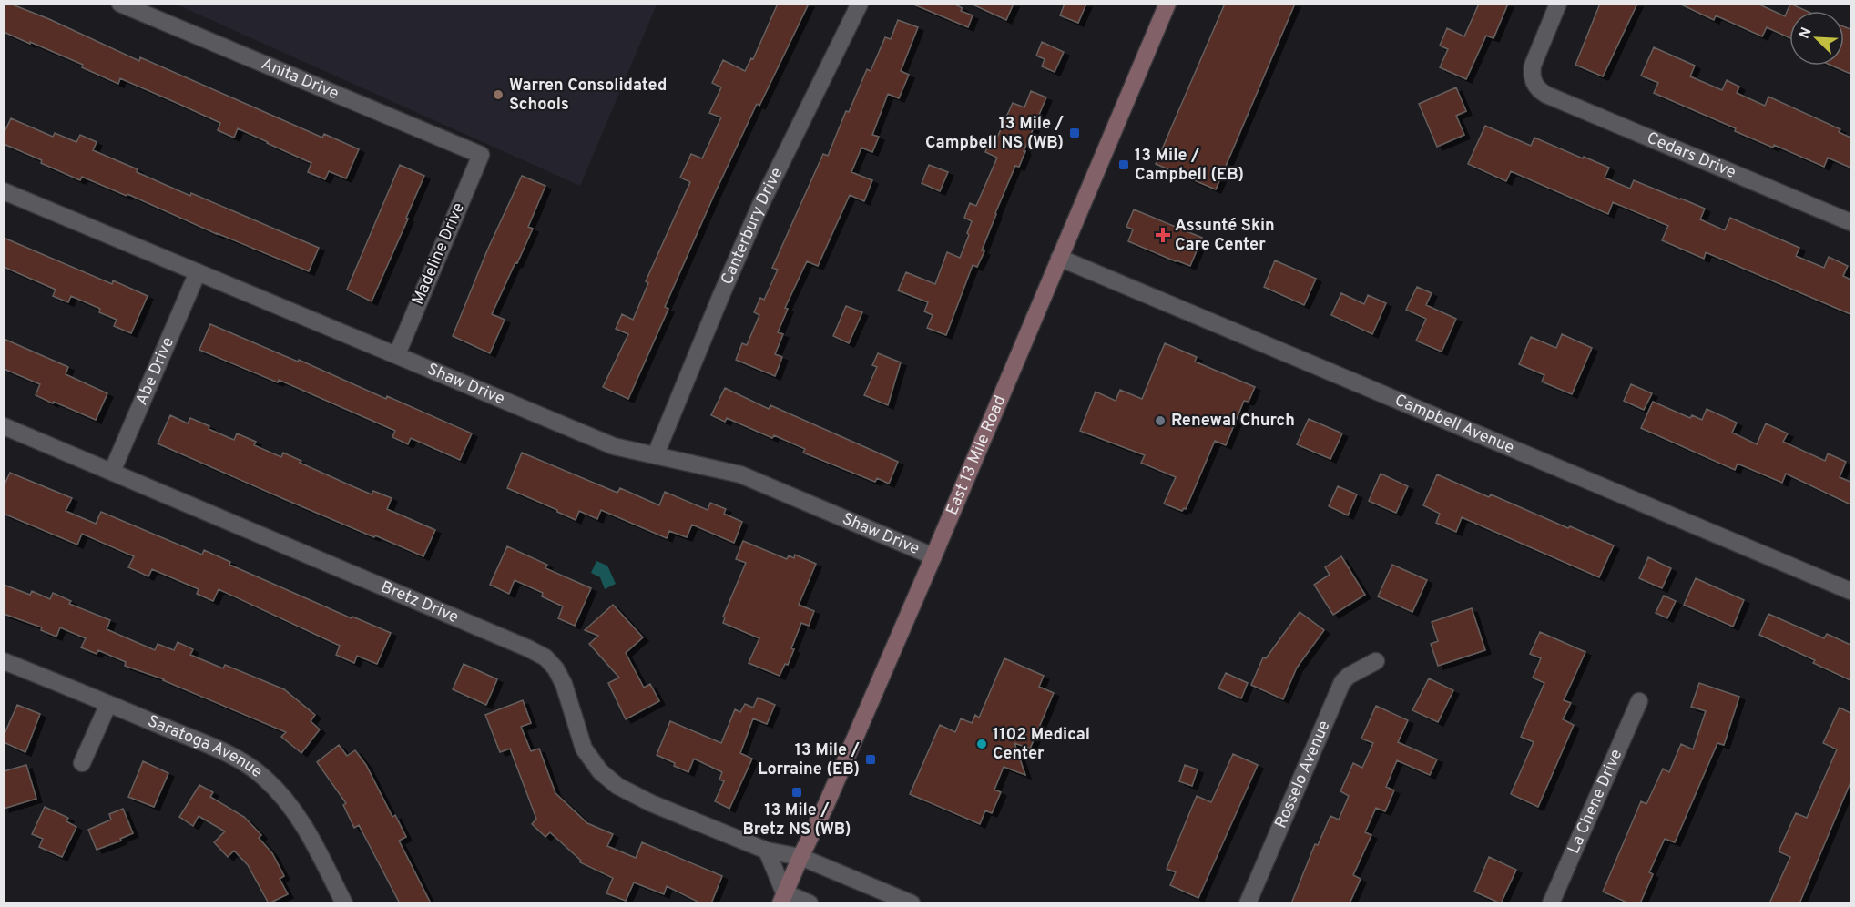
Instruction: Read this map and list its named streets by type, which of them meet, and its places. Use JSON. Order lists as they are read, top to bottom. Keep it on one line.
{"streets":{"main road":["East 13 Mile Road"],"street":["Anita Drive","Cedars Drive","Canterbury Drive","Madeline Drive","Abe Drive","Shaw Drive","Campbell Avenue","Bretz Drive","Saratoga Avenue","Rosselo Avenue","La Chene Drive"]},"crossings":[["Anita Drive","Madeline Drive"],["Canterbury Drive","Shaw Drive"],["Madeline Drive","Shaw Drive"],["Abe Drive","Shaw Drive"],["Abe Drive","Bretz Drive"],["Shaw Drive","East 13 Mile Road"],["Campbell Avenue","East 13 Mile Road"],["East 13 Mile Road","Bretz Drive"]],"places":{"other":["Warren Consolidated Schools","Renewal Church","1102 Medical Center"],"transit":["13 Mile / Campbell NS (WB)","13 Mile / Campbell (EB)","13 Mile / Lorraine (EB)","13 Mile / Bretz NS (WB)"],"health":["Assunté Skin Care Center"]},"north":"top left"}
